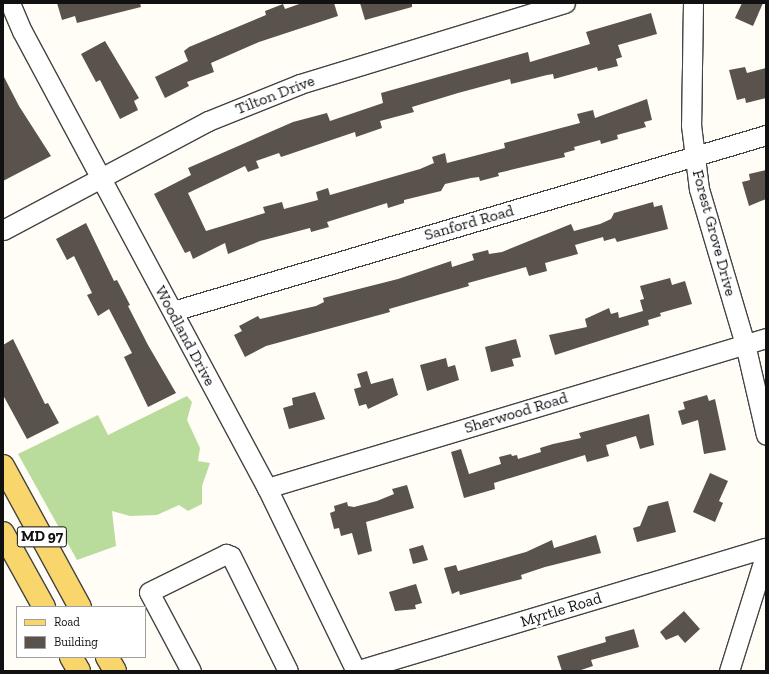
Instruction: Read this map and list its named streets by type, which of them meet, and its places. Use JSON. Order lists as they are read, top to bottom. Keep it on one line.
{"streets":{"main road":["MD 97"],"street":["Tilton Drive","Sanford Road","Forest Grove Drive","Woodland Drive","Sherwood Road","Myrtle Road"]},"crossings":[["Tilton Drive","Woodland Drive"],["Sanford Road","Forest Grove Drive"],["Sanford Road","Woodland Drive"],["Forest Grove Drive","Sherwood Road"],["Woodland Drive","Sherwood Road"],["Woodland Drive","Myrtle Road"]],"legend":["Road","Building"]}
